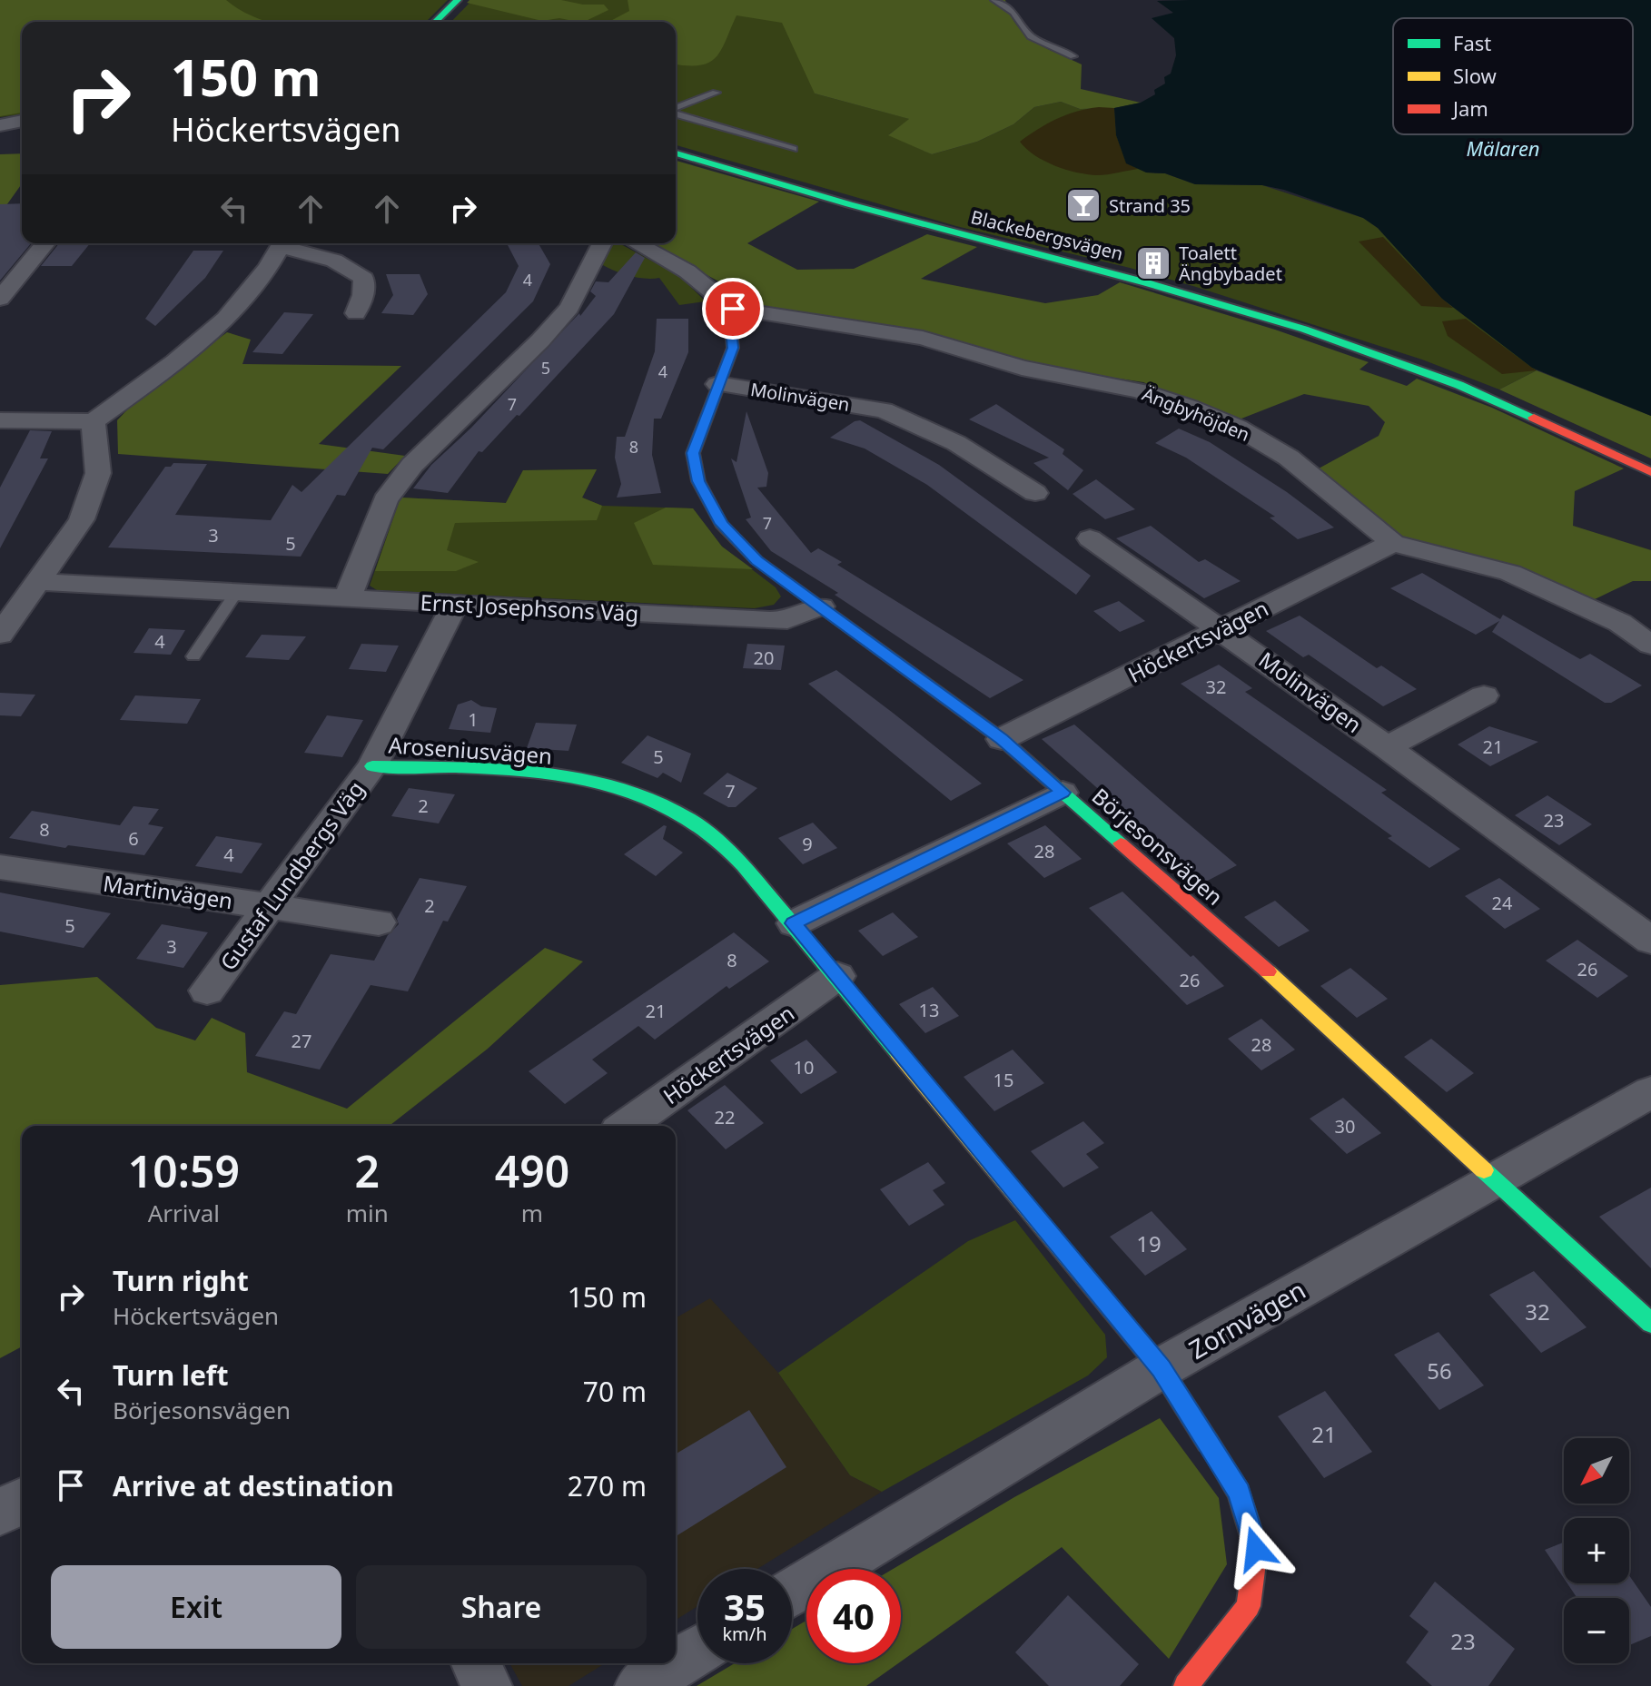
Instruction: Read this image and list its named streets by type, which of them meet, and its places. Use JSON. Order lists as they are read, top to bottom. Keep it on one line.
{"streets":{"street":["Blackebergsvägen","Molinvägen","Ängbyhöjden","Ernst Josephsons Väg","Höckertsvägen","Aroseniusvägen","Börjesonsvägen","Gustaf Lundbergs Väg","Martinvägen","Zornvägen"]},"crossings":[["Molinvägen","Höckertsvägen"],["Molinvägen","Börjesonsvägen"],["Ängbyhöjden","Höckertsvägen"],["Ängbyhöjden","Börjesonsvägen"],["Ernst Josephsons Väg","Börjesonsvägen"],["Ernst Josephsons Väg","Gustaf Lundbergs Väg"],["Höckertsvägen","Aroseniusvägen"],["Höckertsvägen","Börjesonsvägen"],["Aroseniusvägen","Gustaf Lundbergs Väg"],["Aroseniusvägen","Zornvägen"],["Börjesonsvägen","Zornvägen"],["Gustaf Lundbergs Väg","Martinvägen"]],"water":["Mälaren"],"places":{"bar":["Strand 35"],"building":["Toalett Ängbybadet"]},"house_numbers":["4","5","4","7","8","7","3","5","4","20","32","1","21","5","7","2","23","8","6","9","28","4","24","2","5","3","8","26","26","13","21","27","28","10","15","22","30","19","32","56","21","23"],"legend":["Fast","Slow","Jam"],"north":"bottom left","page":{"turn":["150 m","Höckertsvägen"],"eta":["10:59","Arrival","2","min","490","m"],"list":[{"name":"Turn right","note":"Höckertsvägen","value":"150 m"},{"name":"Turn left","note":"Börjesonsvägen","value":"70 m"},{"name":"Arrive at destination","value":"270 m"}],"map_buttons":["+","−"],"buttons":["Exit","Share"],"speed":"35 km/h","limit":"40"}}
